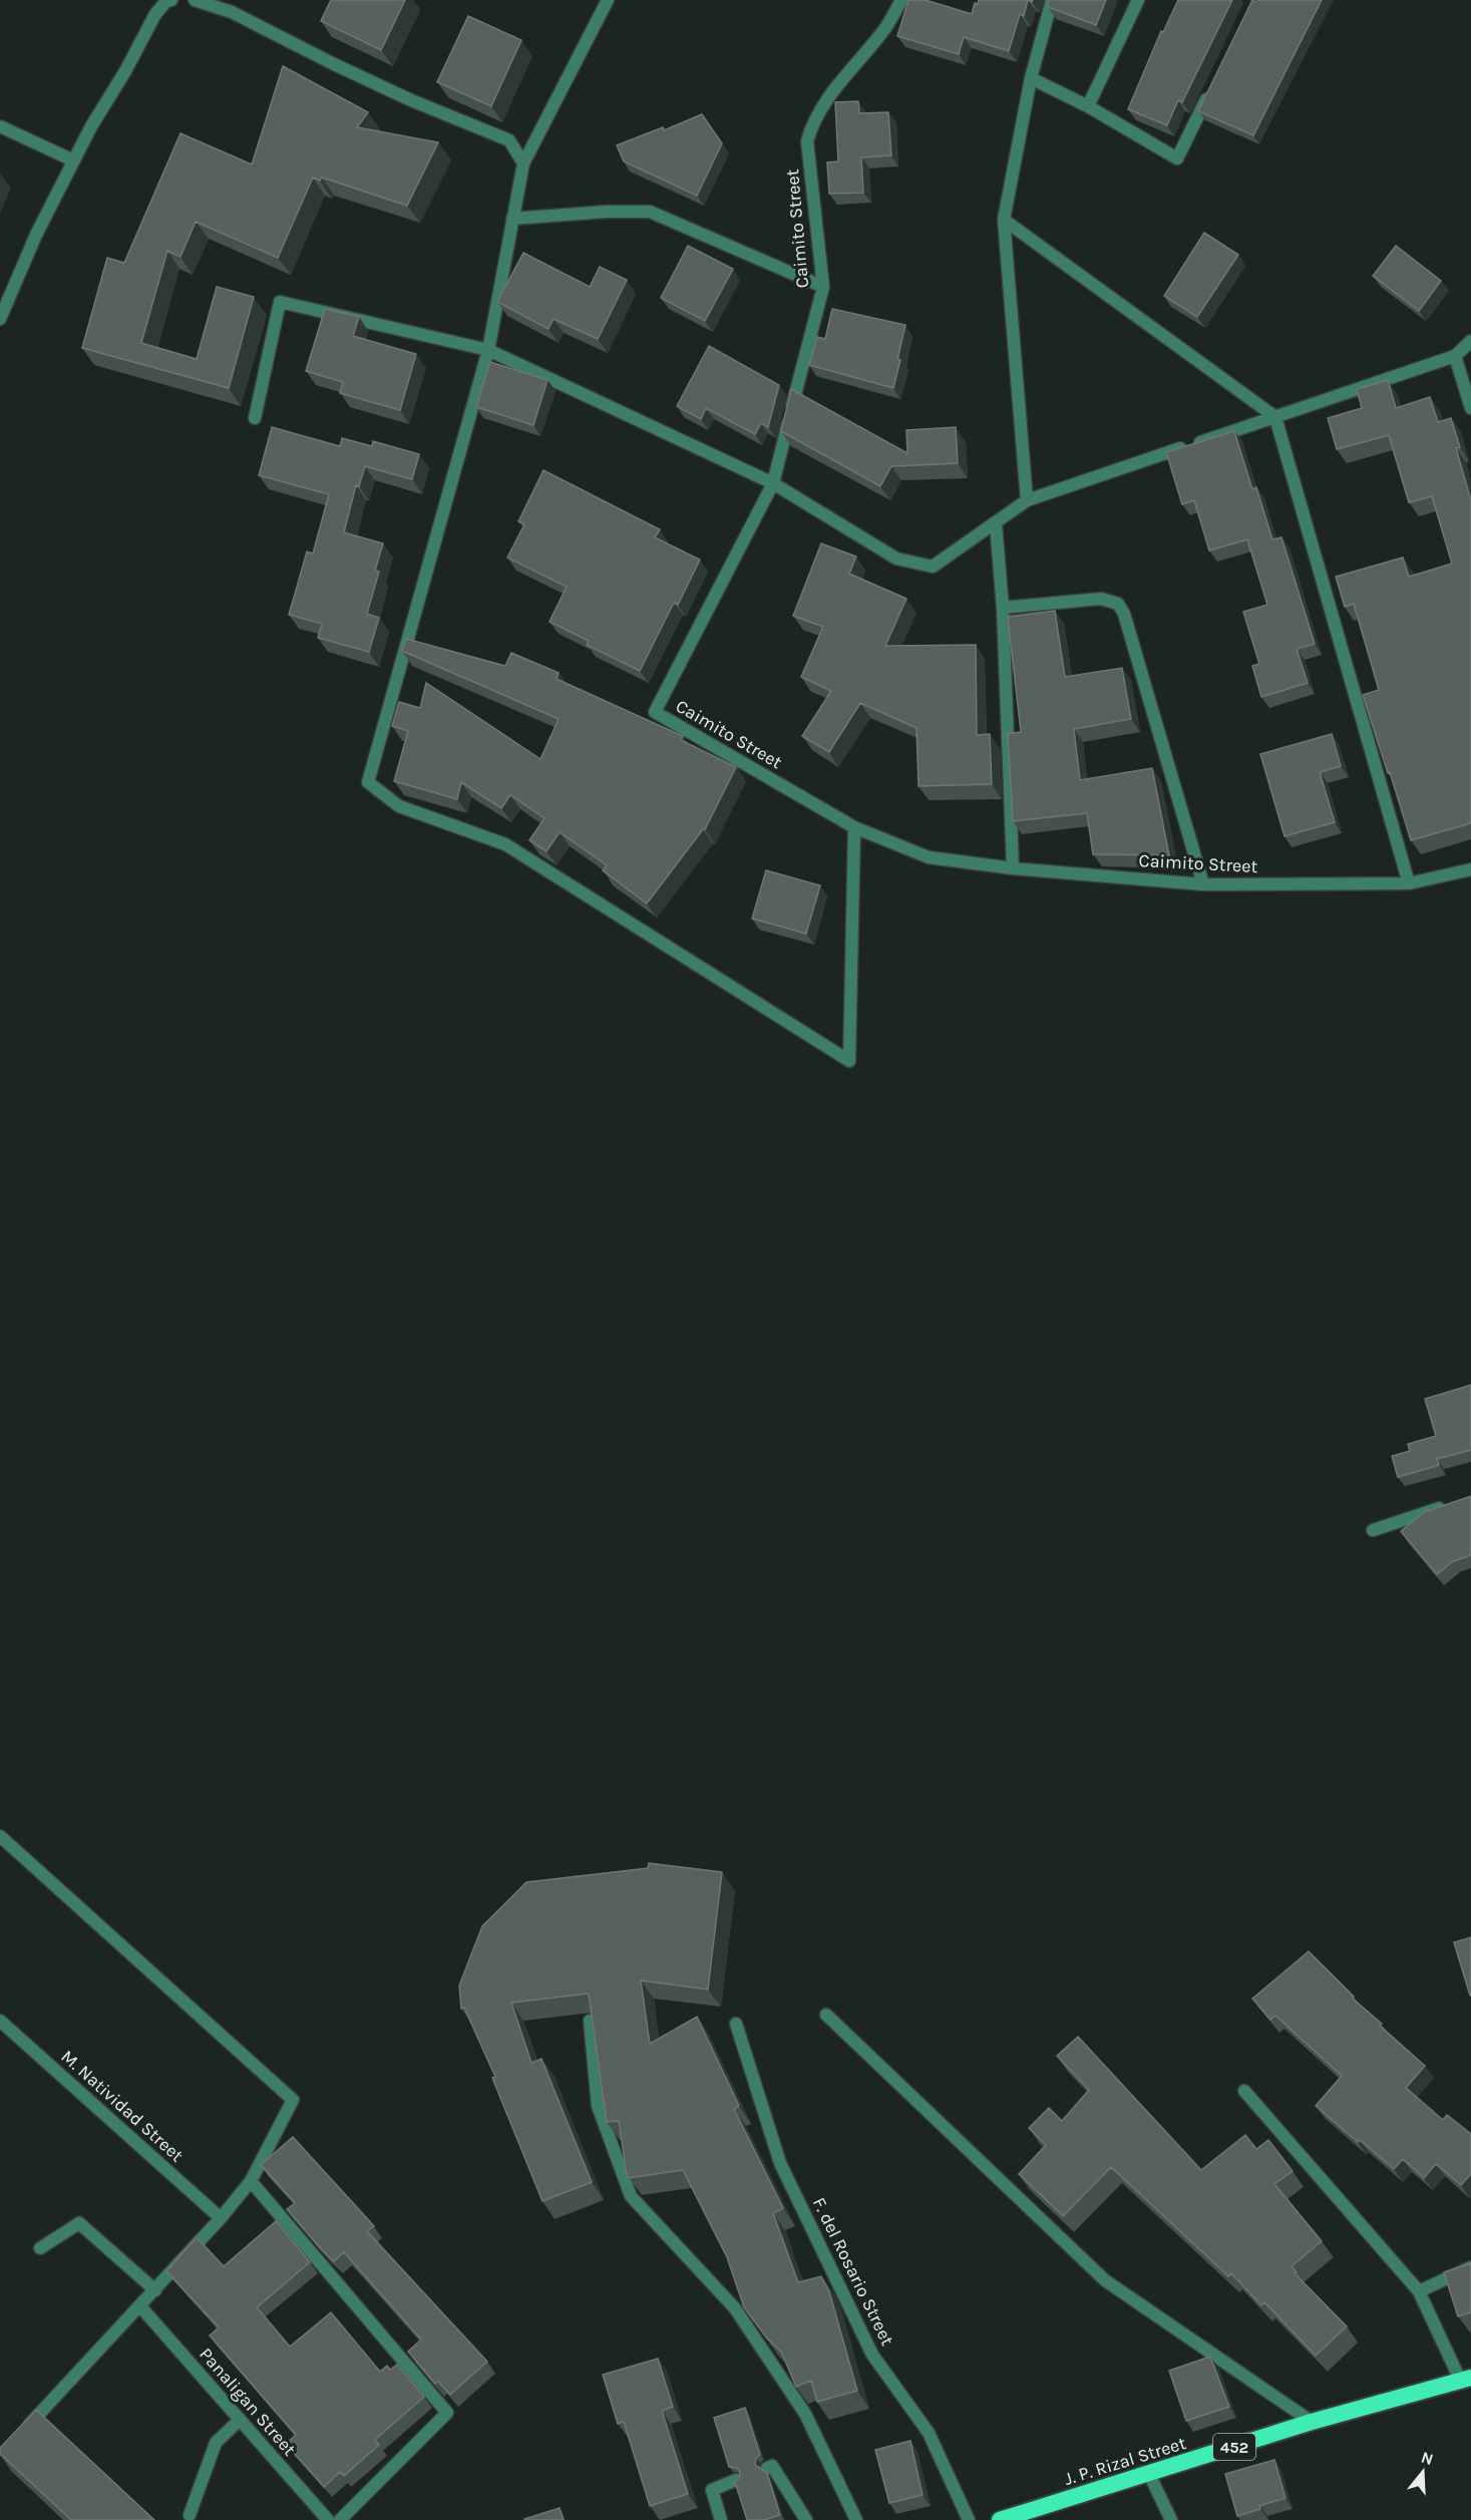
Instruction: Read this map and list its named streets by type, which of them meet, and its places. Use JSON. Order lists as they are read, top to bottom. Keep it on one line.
{"streets":{"highway":["452","J. P. Rizal Street"],"street":["Caimito Street","M. Natividad Street","F. del Rosario Street","Panaligan Street"]},"north":"top"}
